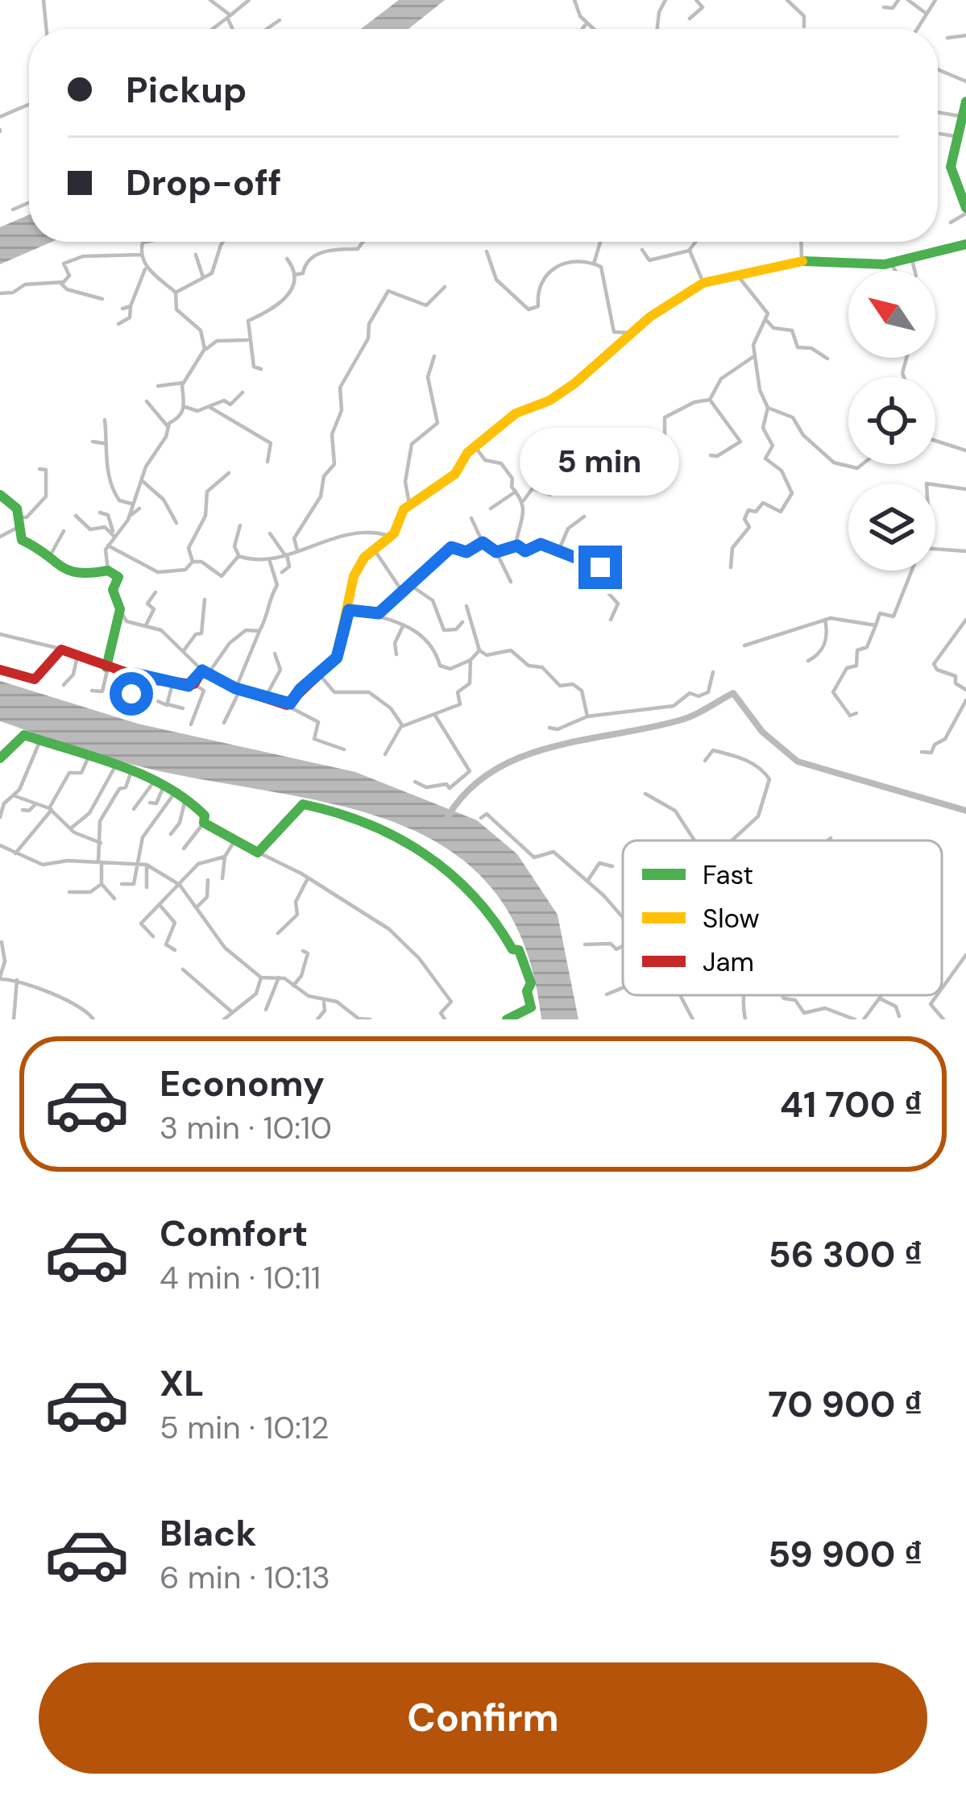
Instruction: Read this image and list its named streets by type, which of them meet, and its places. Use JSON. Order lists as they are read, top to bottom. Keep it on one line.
{"legend":["Fast","Slow","Jam"],"north":"top left","page":{"banner":["Pickup","Drop-off"],"bubble":"5 min","list":[{"name":"Economy","note":"3 min · 10:10","value":"41 700 ₫"},{"name":"Comfort","note":"4 min · 10:11","value":"56 300 ₫"},{"name":"XL","note":"5 min · 10:12","value":"70 900 ₫"},{"name":"Black","note":"6 min · 10:13","value":"59 900 ₫"}],"buttons":"Confirm"}}
